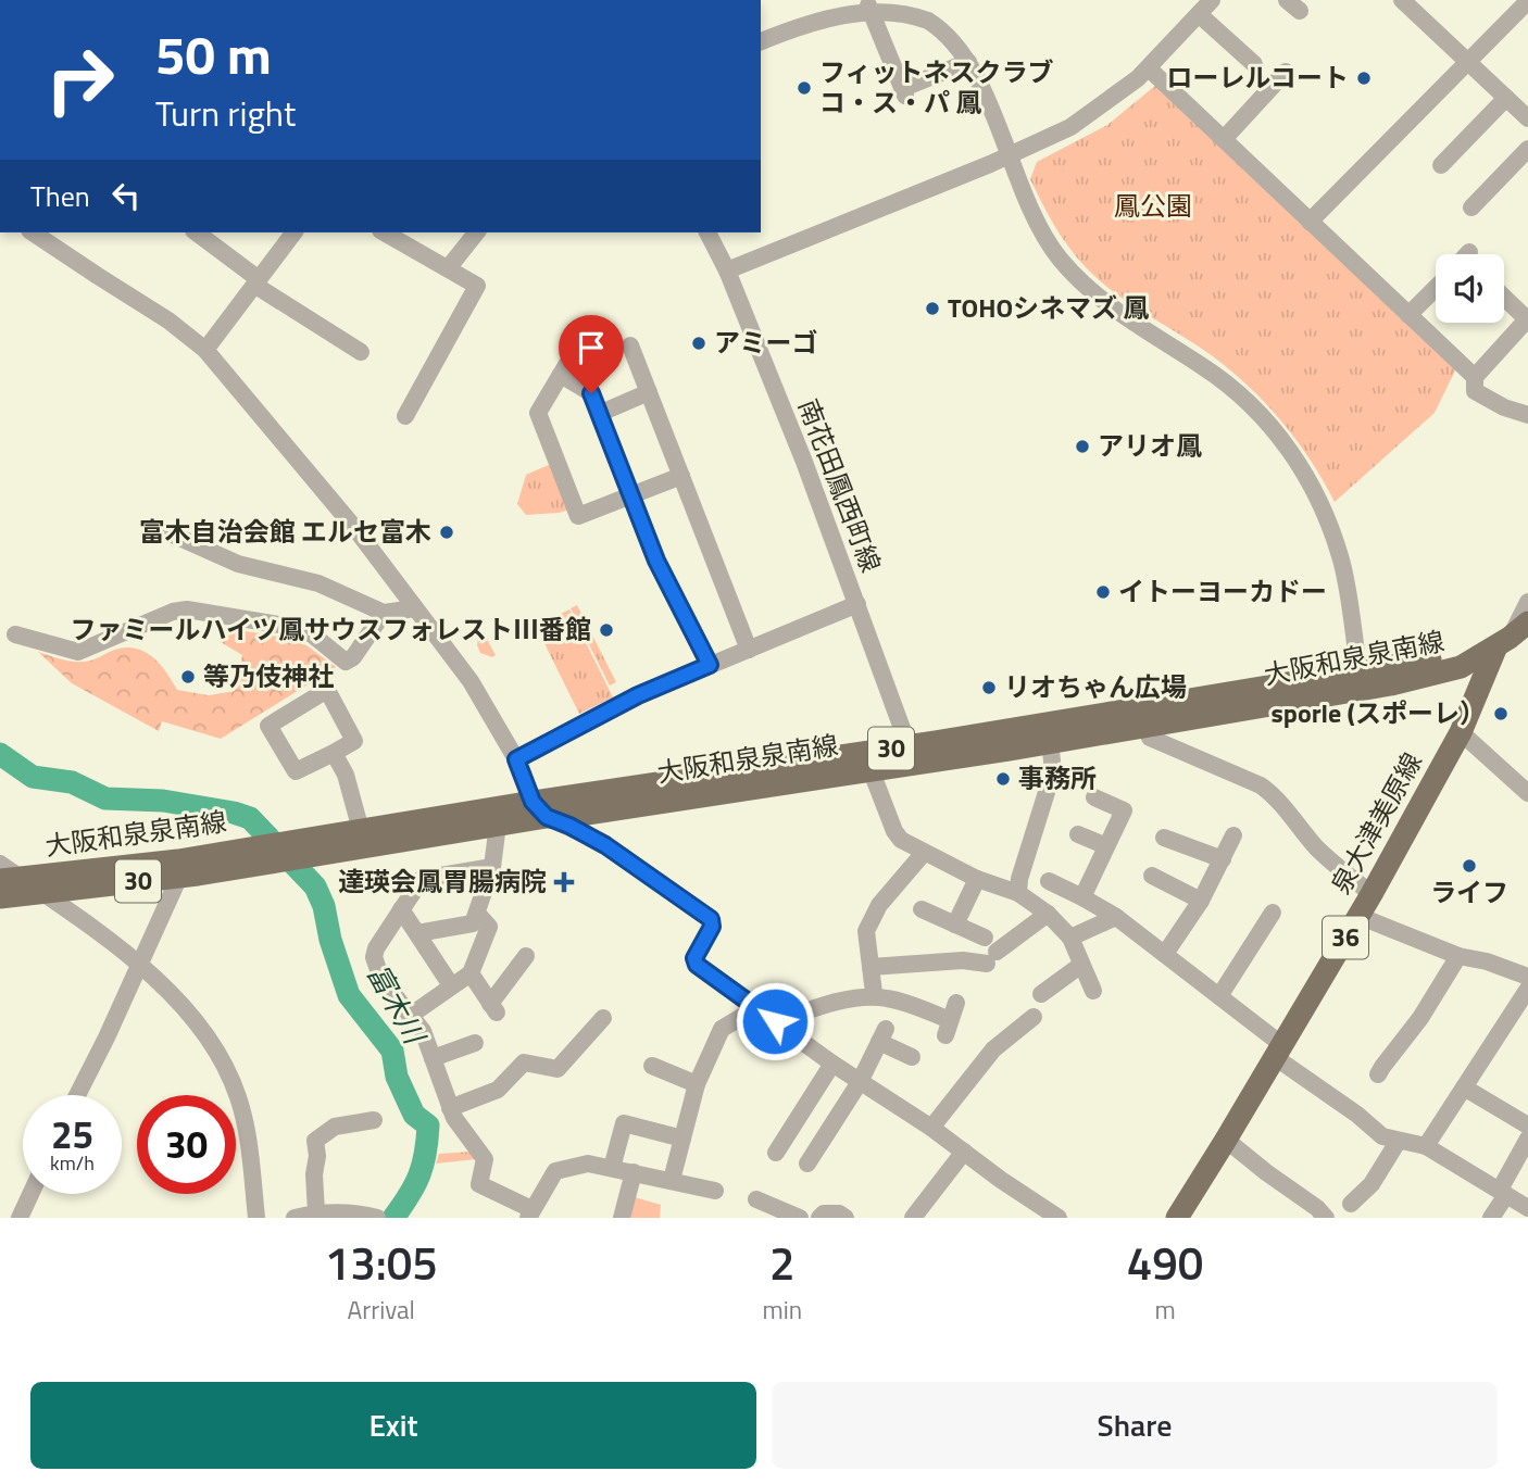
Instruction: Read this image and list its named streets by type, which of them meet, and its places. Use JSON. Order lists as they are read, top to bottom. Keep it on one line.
{"streets":{"main road":["大阪和泉泉南線","30","泉大津美原線","36"],"street":["南花田鳳西町線"]},"crossings":[["南花田鳳西町線","大阪和泉泉南線"],["大阪和泉泉南線","泉大津美原線"]],"water":["富木川"],"parks":["鳳公園"],"places":{"other":["ローレルコート","フィットネスクラブ コ・ス・パ 鳳","TOHOシネマズ 鳳","アミーゴ","アリオ鳳","富木自治会館 エルセ富木","イトーヨーカドー","ファミールハイツ鳳サウスフォレストⅢ番館","等乃伎神社","リオちゃん広場","sporle (スポーレ）","事務所","ライフ"],"health":["達瑛会鳳胃腸病院"]},"page":{"turn":["50 m","Turn right"],"then":"Then","speed":"25 km/h","limit":"30","eta":["13:05","Arrival","2","min","490","m"],"buttons":["Exit","Share"]}}
